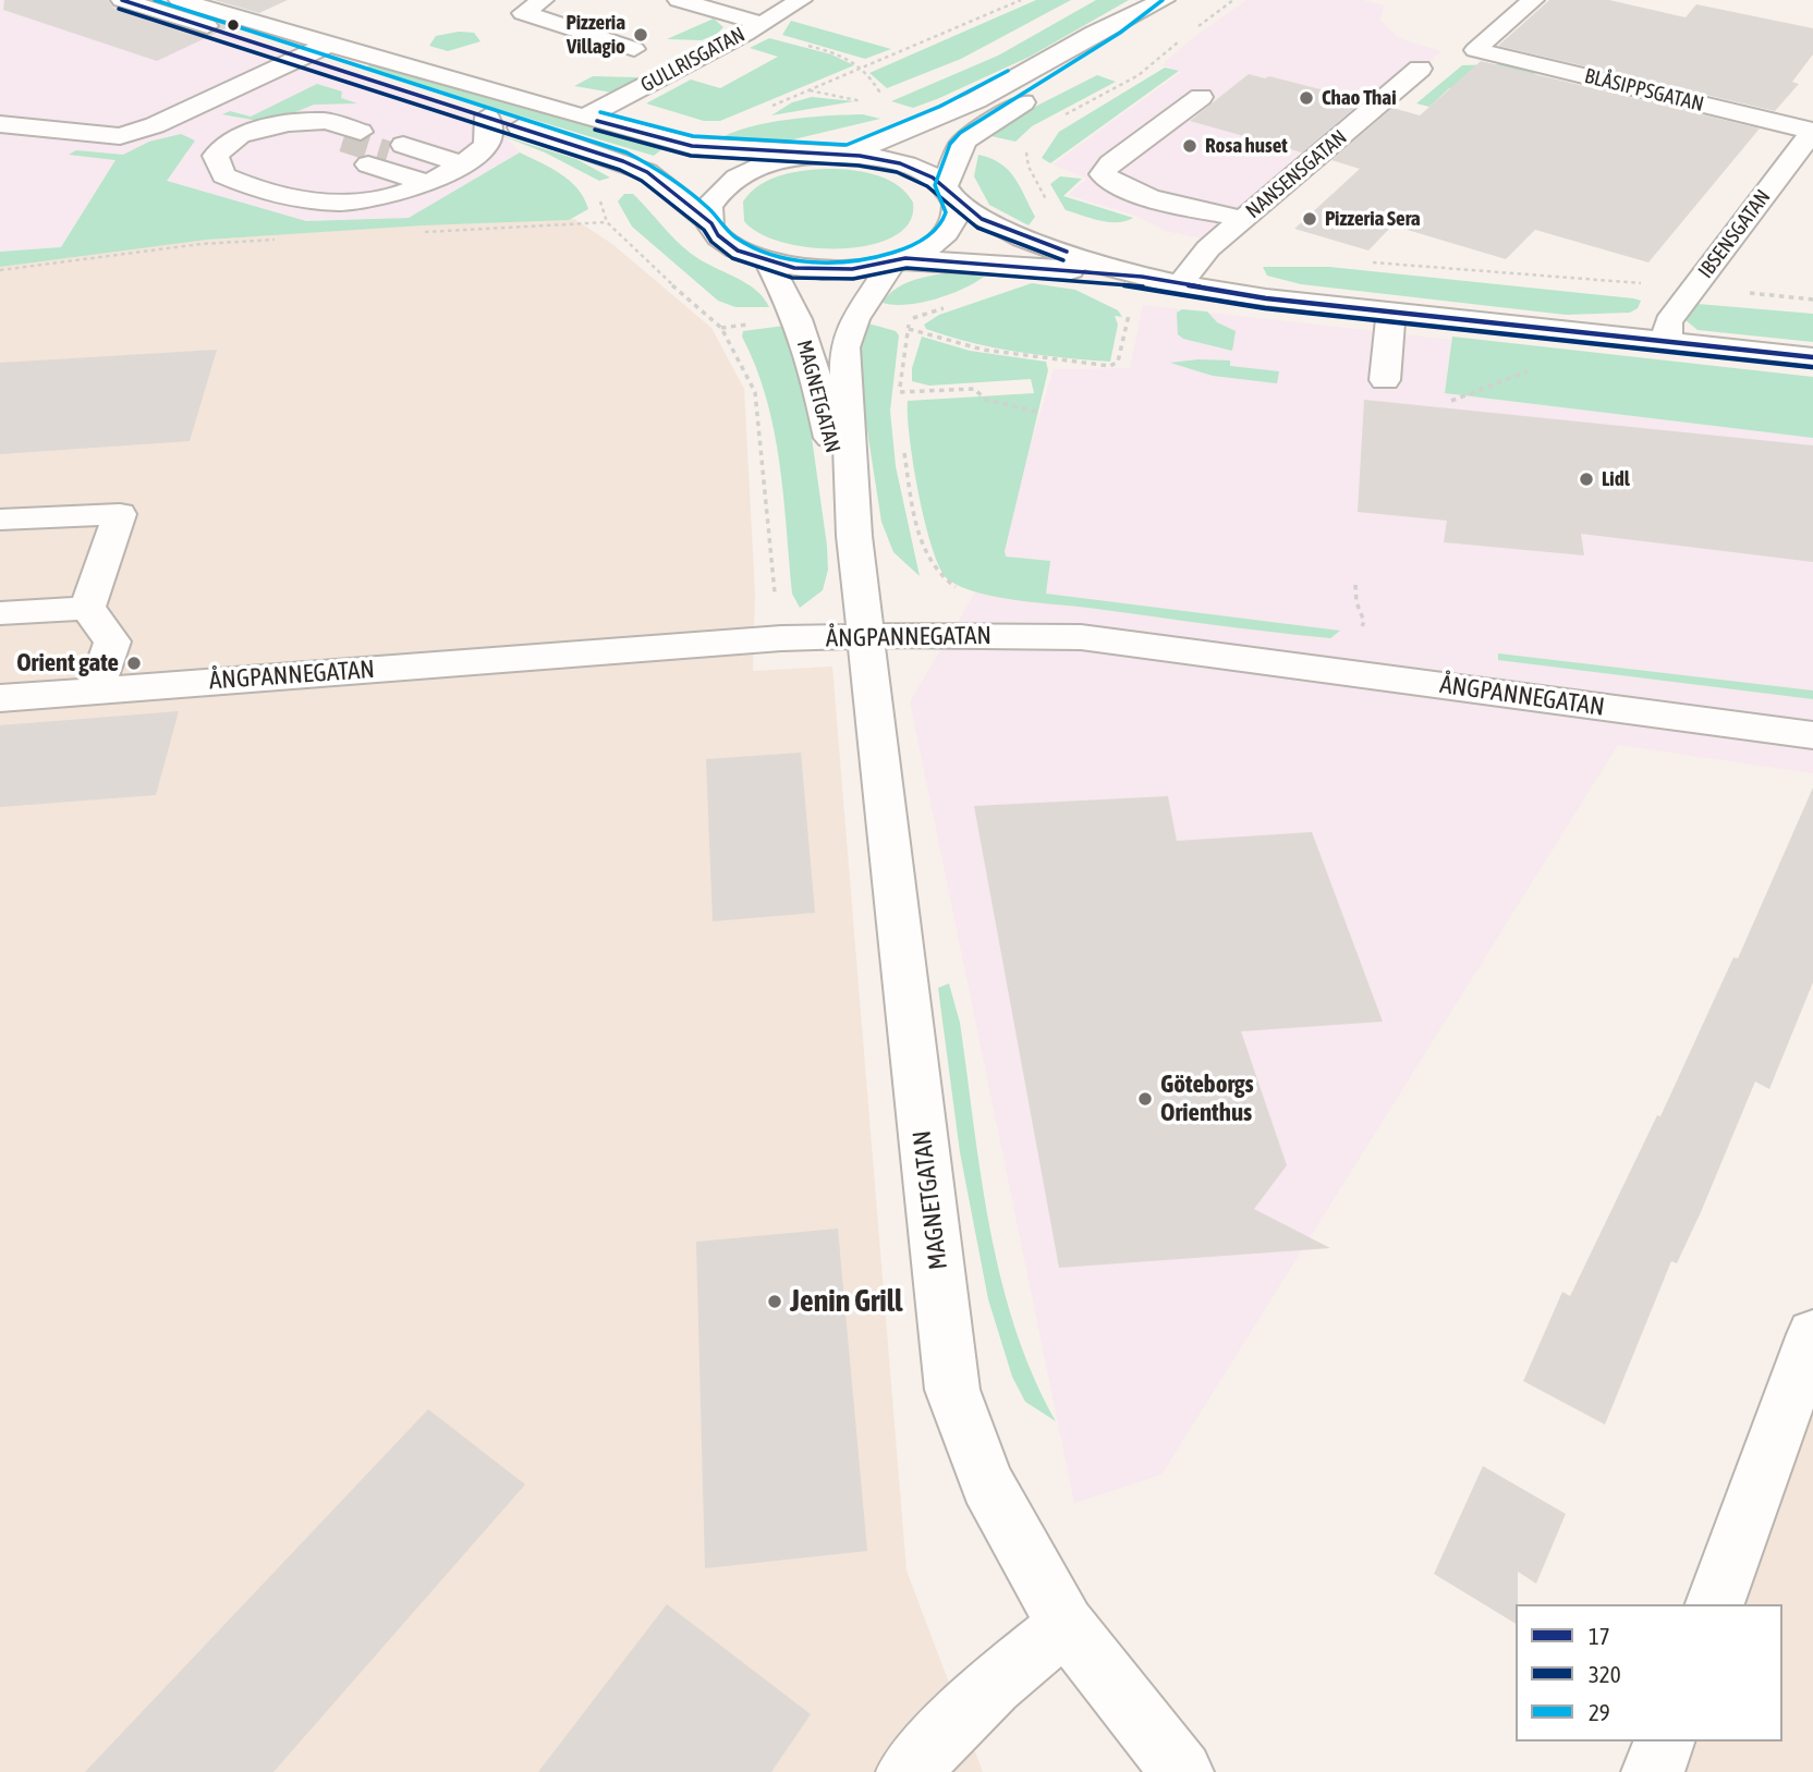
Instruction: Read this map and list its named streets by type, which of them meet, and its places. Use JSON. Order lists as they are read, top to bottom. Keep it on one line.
{"streets":{"street":["GULLRISGATAN","BLÅSIPPSGATAN","NANSENSGATAN","IBSENSGATAN","MAGNETGATAN","ÅNGPANNEGATAN"]},"crossings":[["BLÅSIPPSGATAN","IBSENSGATAN"],["MAGNETGATAN","ÅNGPANNEGATAN"]],"places":["Pizzeria Villagio","Chao Thai","Rosa huset","Pizzeria Sera","Lidl","Orient gate","Göteborgs Orienthus","Jenin Grill"],"lines":["transit line 17","transit line 29","transit line 320"],"legend":["17","320","29"]}
